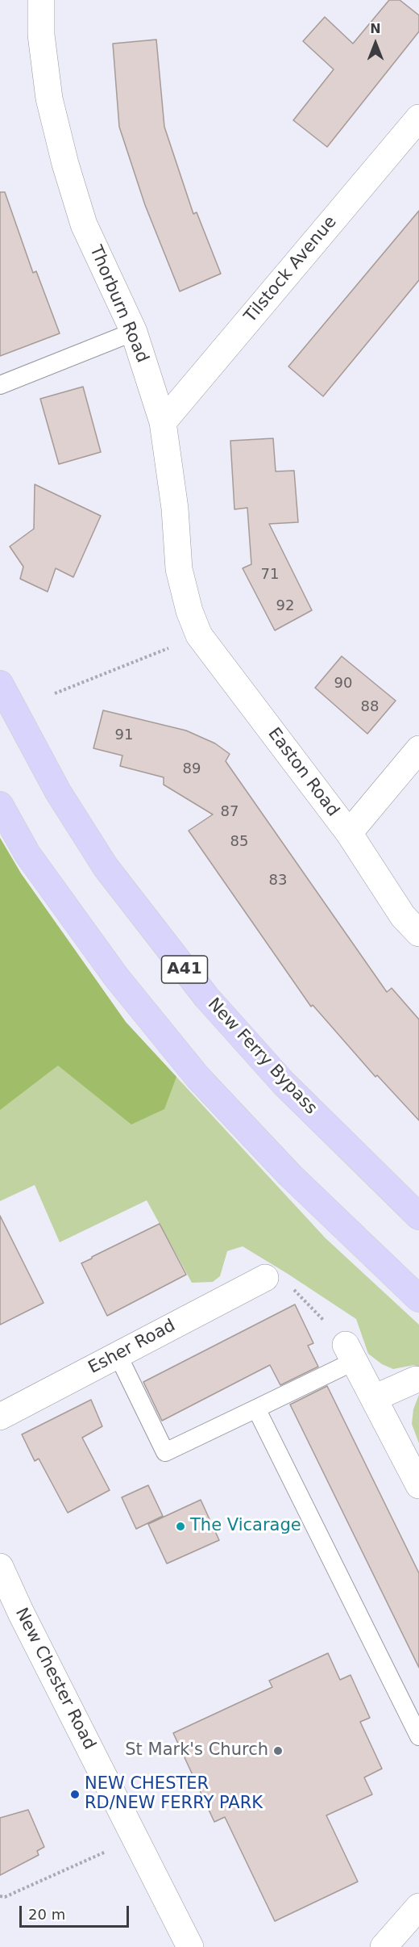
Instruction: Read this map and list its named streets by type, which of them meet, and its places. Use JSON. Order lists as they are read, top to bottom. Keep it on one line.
{"streets":{"highway":["A41","New Ferry Bypass"],"street":["Tilstock Avenue","Thorburn Road","Easton Road","Esher Road","New Chester Road"]},"crossings":[["Tilstock Avenue","Thorburn Road"],["Thorburn Road","Easton Road"]],"places":["The Vicarage","St Mark's Church","NEW CHESTER RD/NEW FERRY PARK"],"house_numbers":["71","92","90","88","91","89","87","85","83"],"scale_bar":"20 m","north":"top"}
